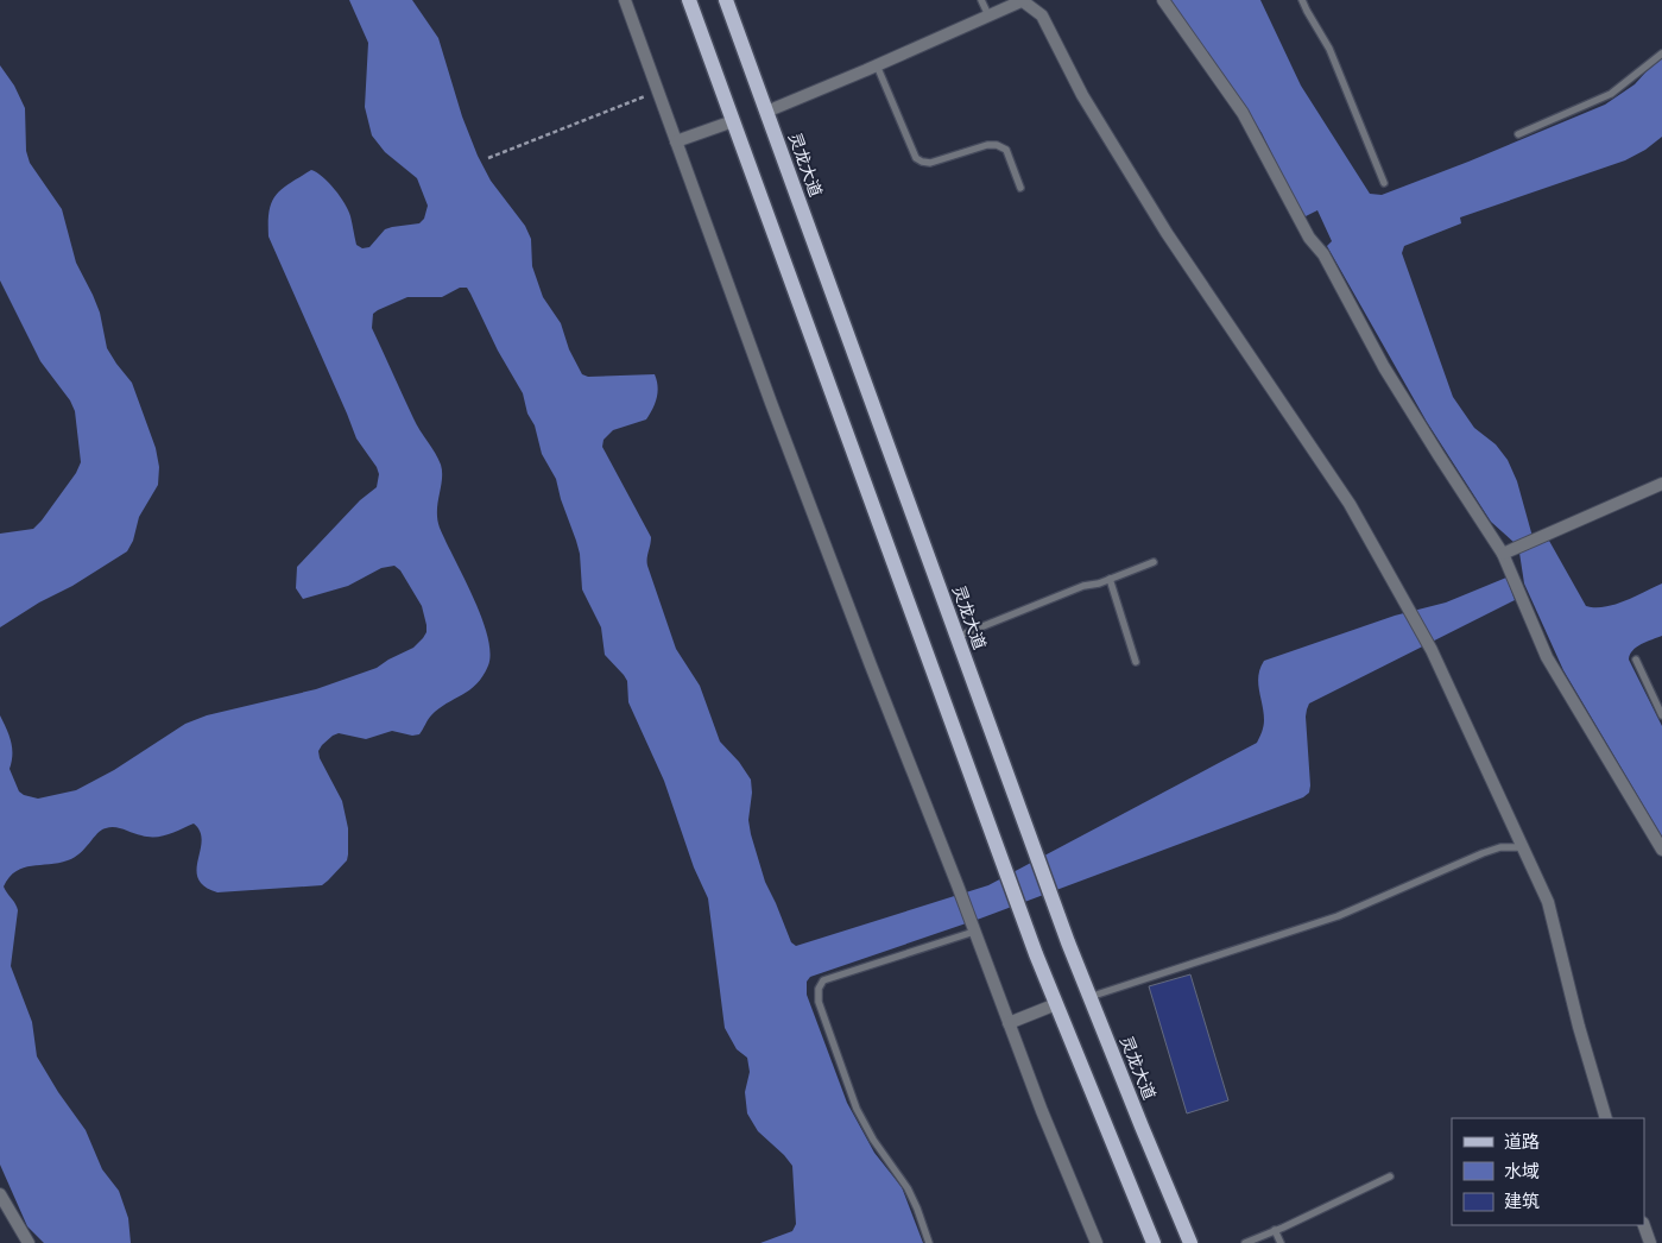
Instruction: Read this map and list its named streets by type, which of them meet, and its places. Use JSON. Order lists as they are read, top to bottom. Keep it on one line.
{"streets":{"main road":["灵龙大道"]},"legend":["道路","水域","建筑"]}
